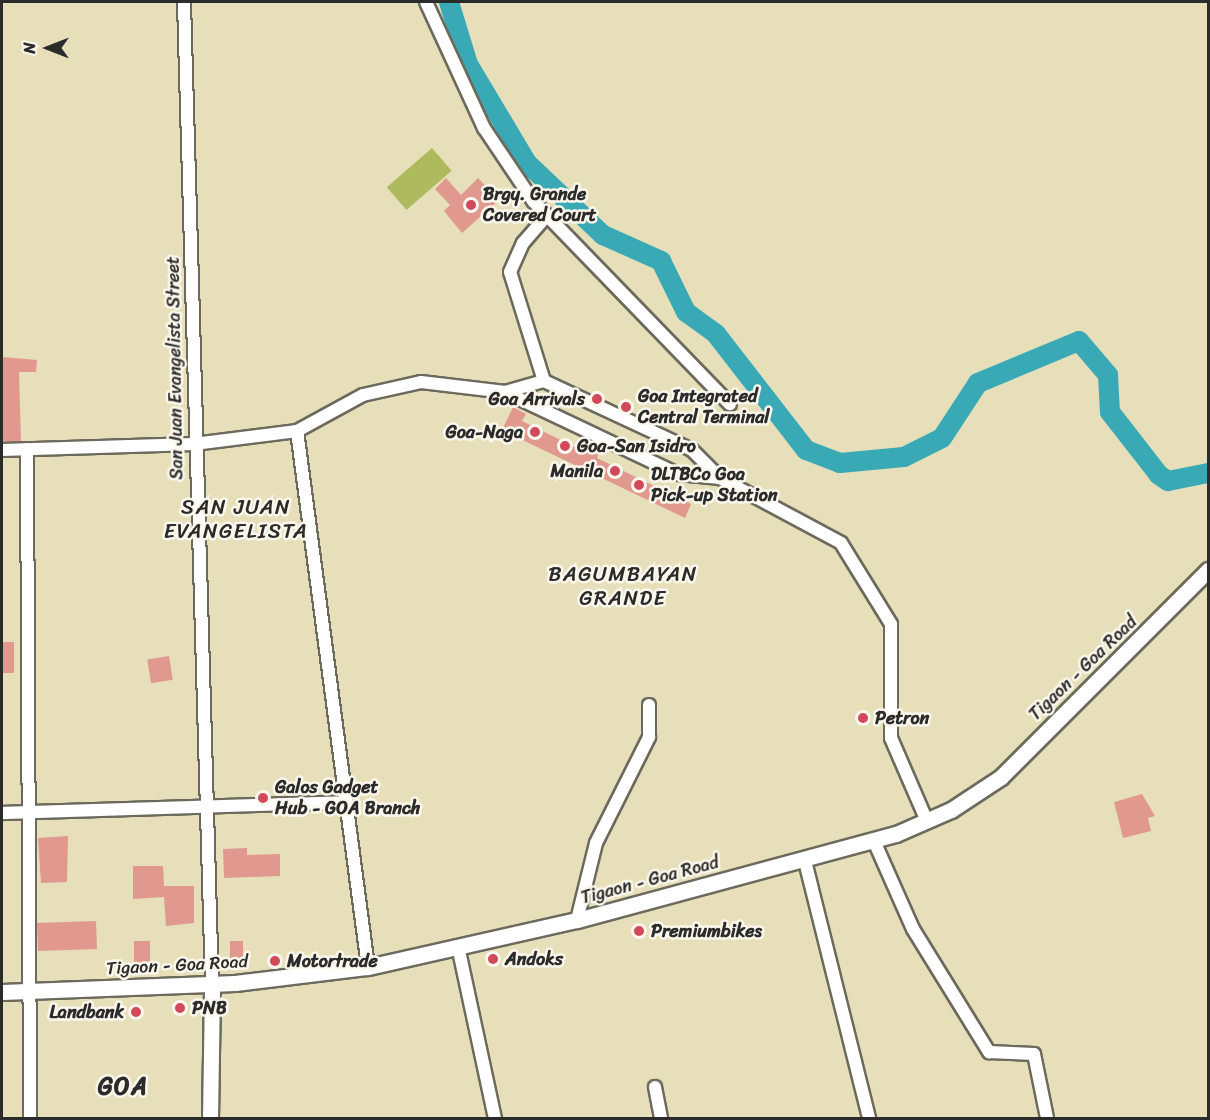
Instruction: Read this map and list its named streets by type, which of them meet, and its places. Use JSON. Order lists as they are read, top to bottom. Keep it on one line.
{"streets":{"main road":["Tigaon - Goa Road"],"street":["San Juan Evangelista Street"]},"crossings":[["San Juan Evangelista Street","Tigaon - Goa Road"]],"districts":["SAN JUAN EVANGELISTA","BAGUMBAYAN GRANDE","GOA"],"places":["Brgy. Grande Covered Court","Goa Arrivals","Goa Integrated Central Terminal","Goa-Naga","Goa-San Isidro","Manila","DLTBCo Goa Pick-up Station","Petron","Galos Gadget Hub - GOA Branch","Premiumbikes","Andoks","Motortrade","PNB","Landbank"],"north":"left"}
